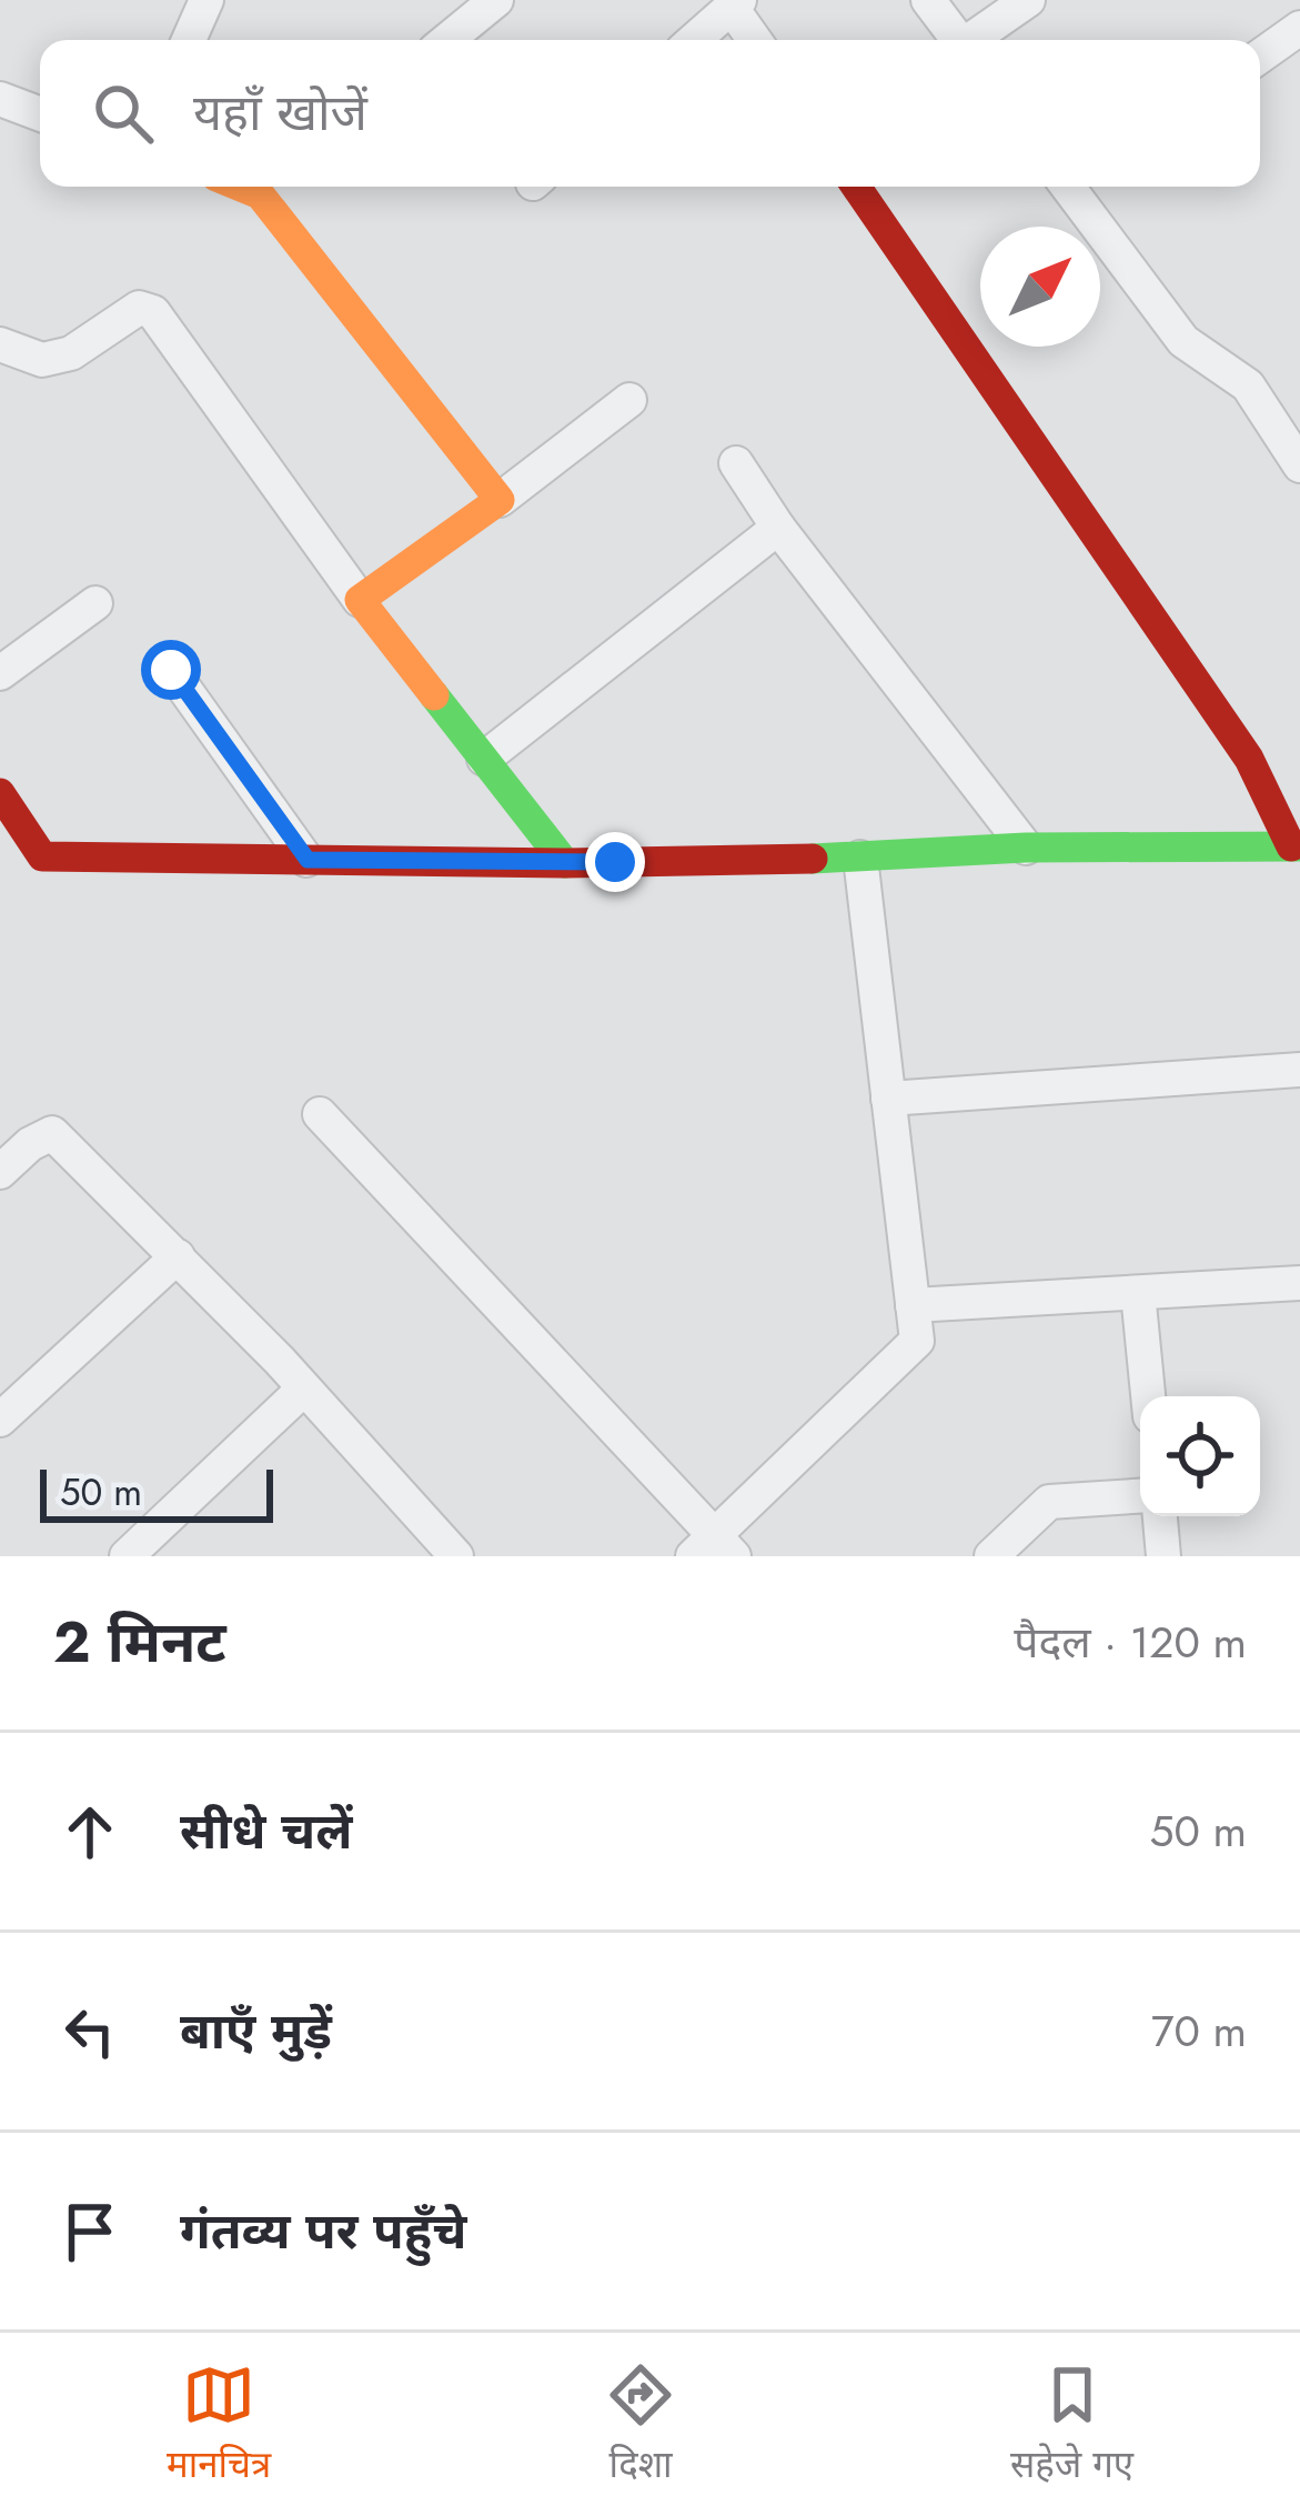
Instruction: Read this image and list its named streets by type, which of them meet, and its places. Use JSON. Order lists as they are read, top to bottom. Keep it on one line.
{"scale_bar":"50 m","north":"top right","page":{"search":"यहाँ खोजें","scale":"50 m","heading":["2 मिनट","पैदल · 120 m"],"list":[["सीधे चलें","50 m"],["बाएँ मुड़ें","70 m"],"गंतव्य पर पहुँचे"],"nav":["मानचित्र","दिशा","सहेजे गए"]}}
